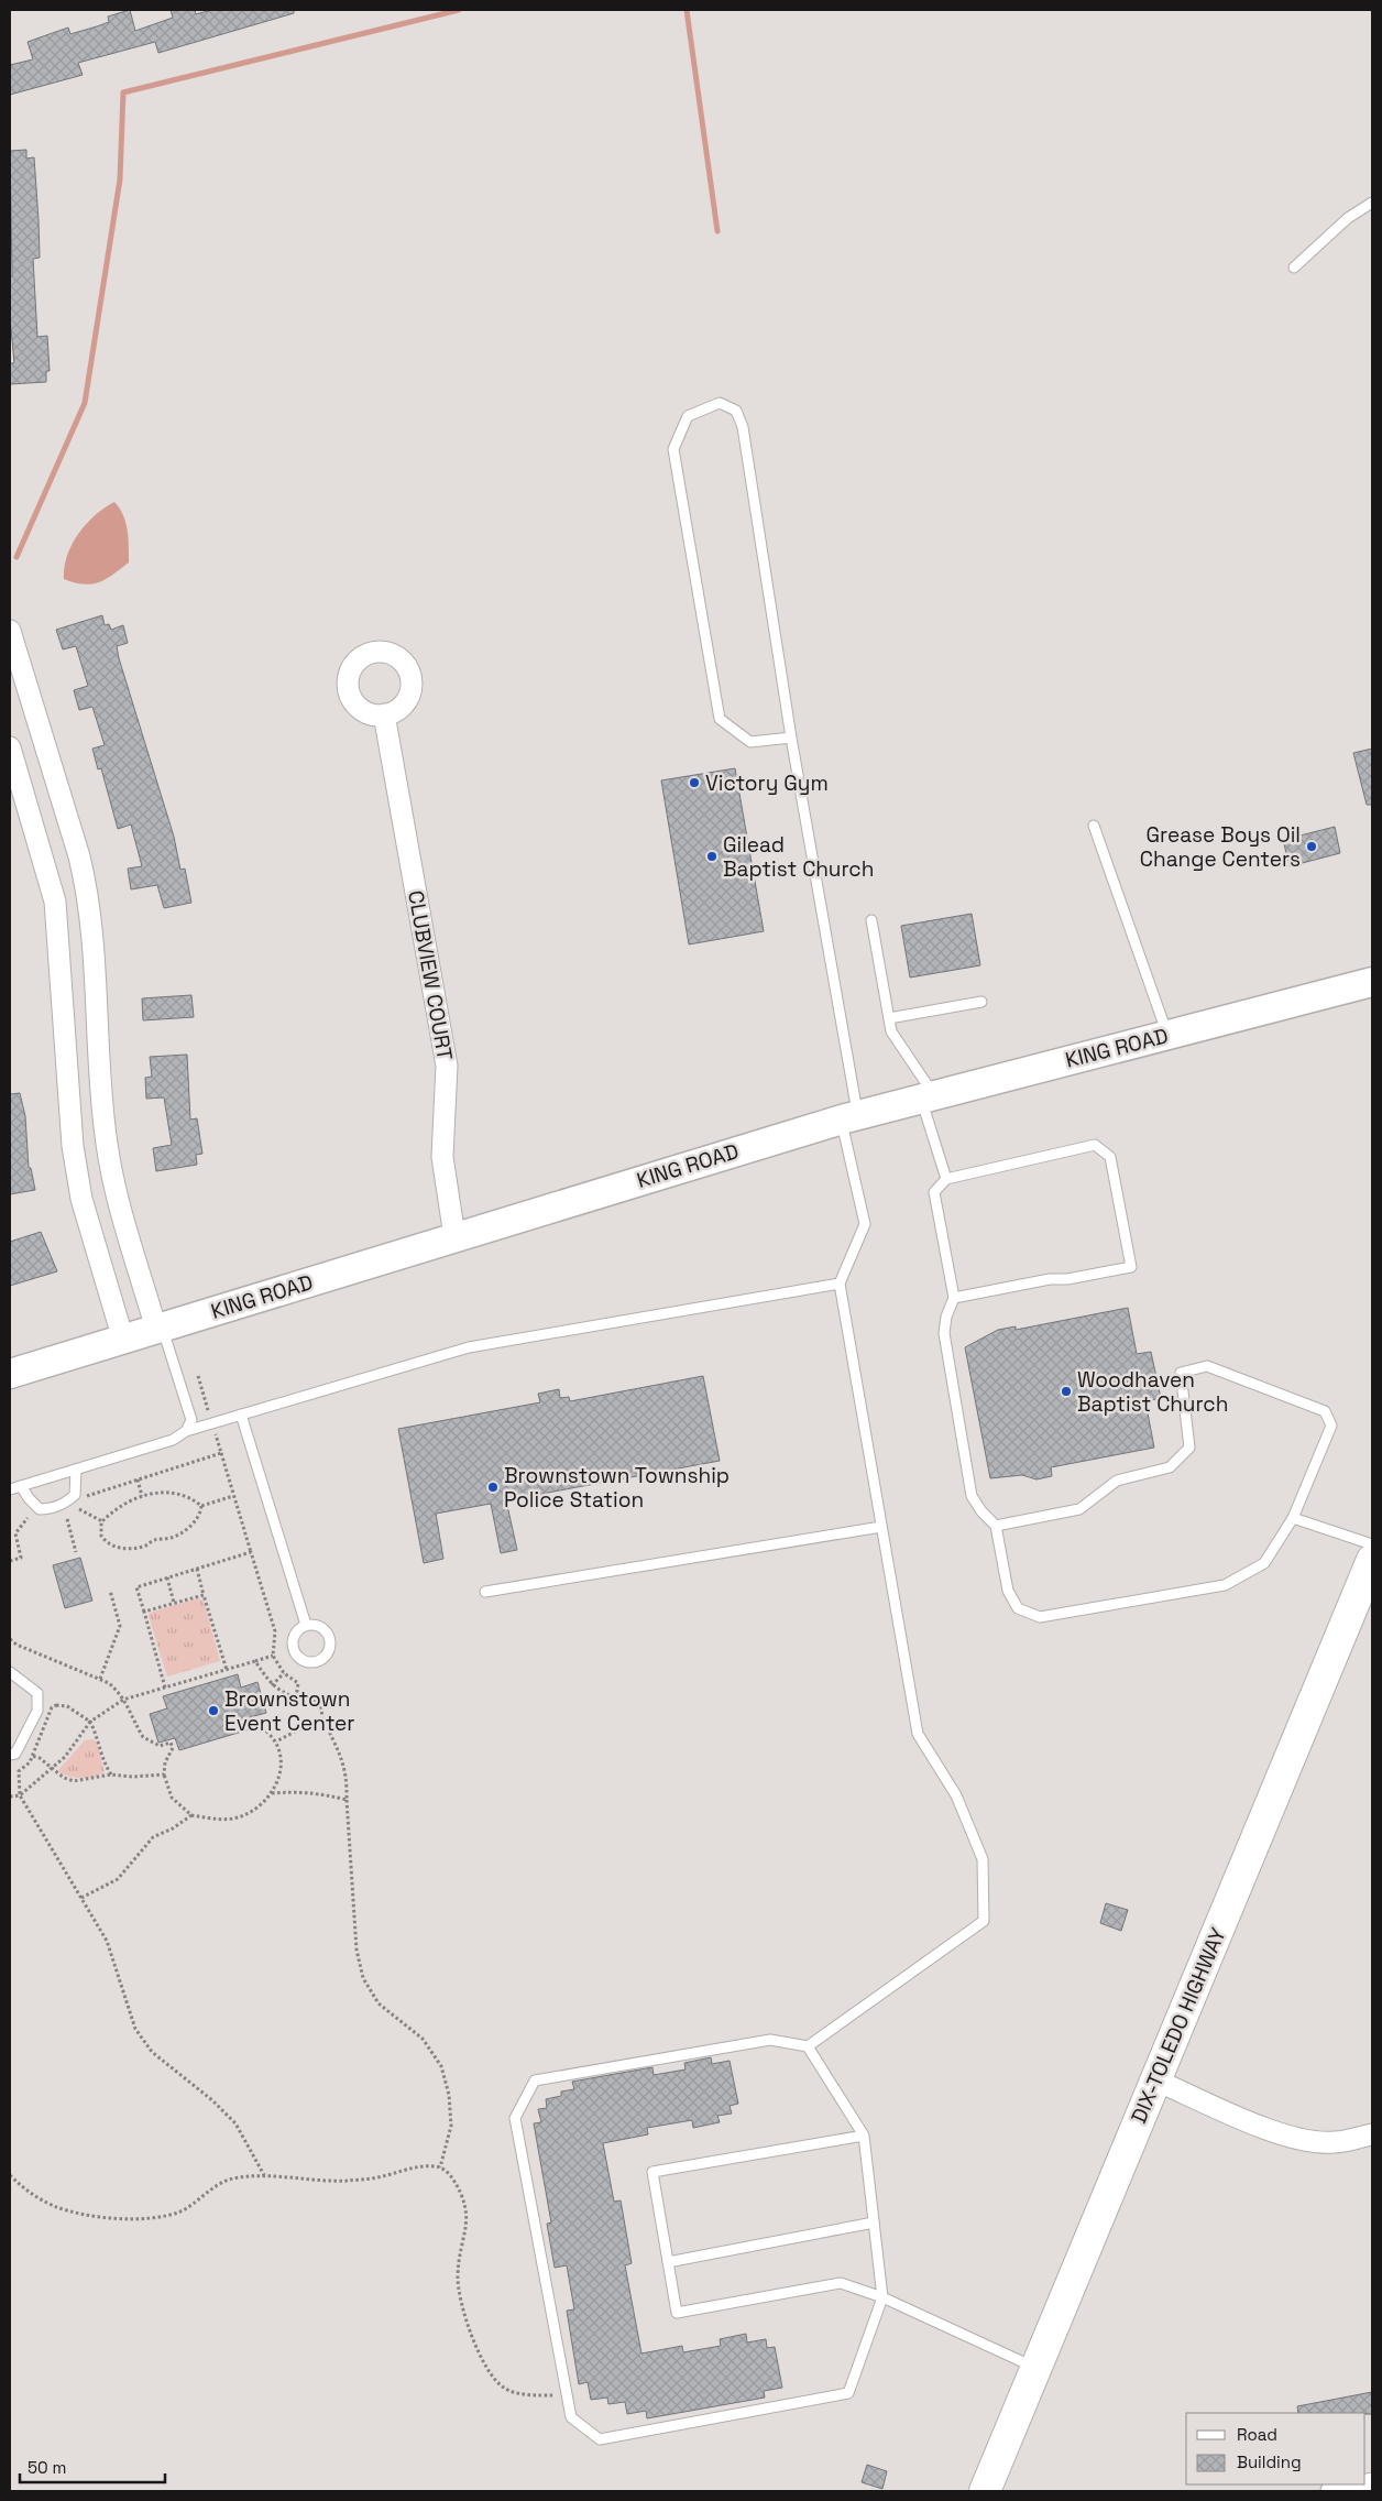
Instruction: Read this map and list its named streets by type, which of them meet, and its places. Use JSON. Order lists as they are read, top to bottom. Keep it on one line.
{"streets":{"main road":["KING ROAD","DIX-TOLEDO HIGHWAY"],"street":["CLUBVIEW COURT"]},"crossings":[["CLUBVIEW COURT","KING ROAD"]],"places":["Victory Gym","Grease Boys Oil Change Centers","Gilead Baptist Church","Woodhaven Baptist Church","Brownstown Township Police Station","Brownstown Event Center"],"legend":["Road","Building"],"scale_bar":"50 m"}
